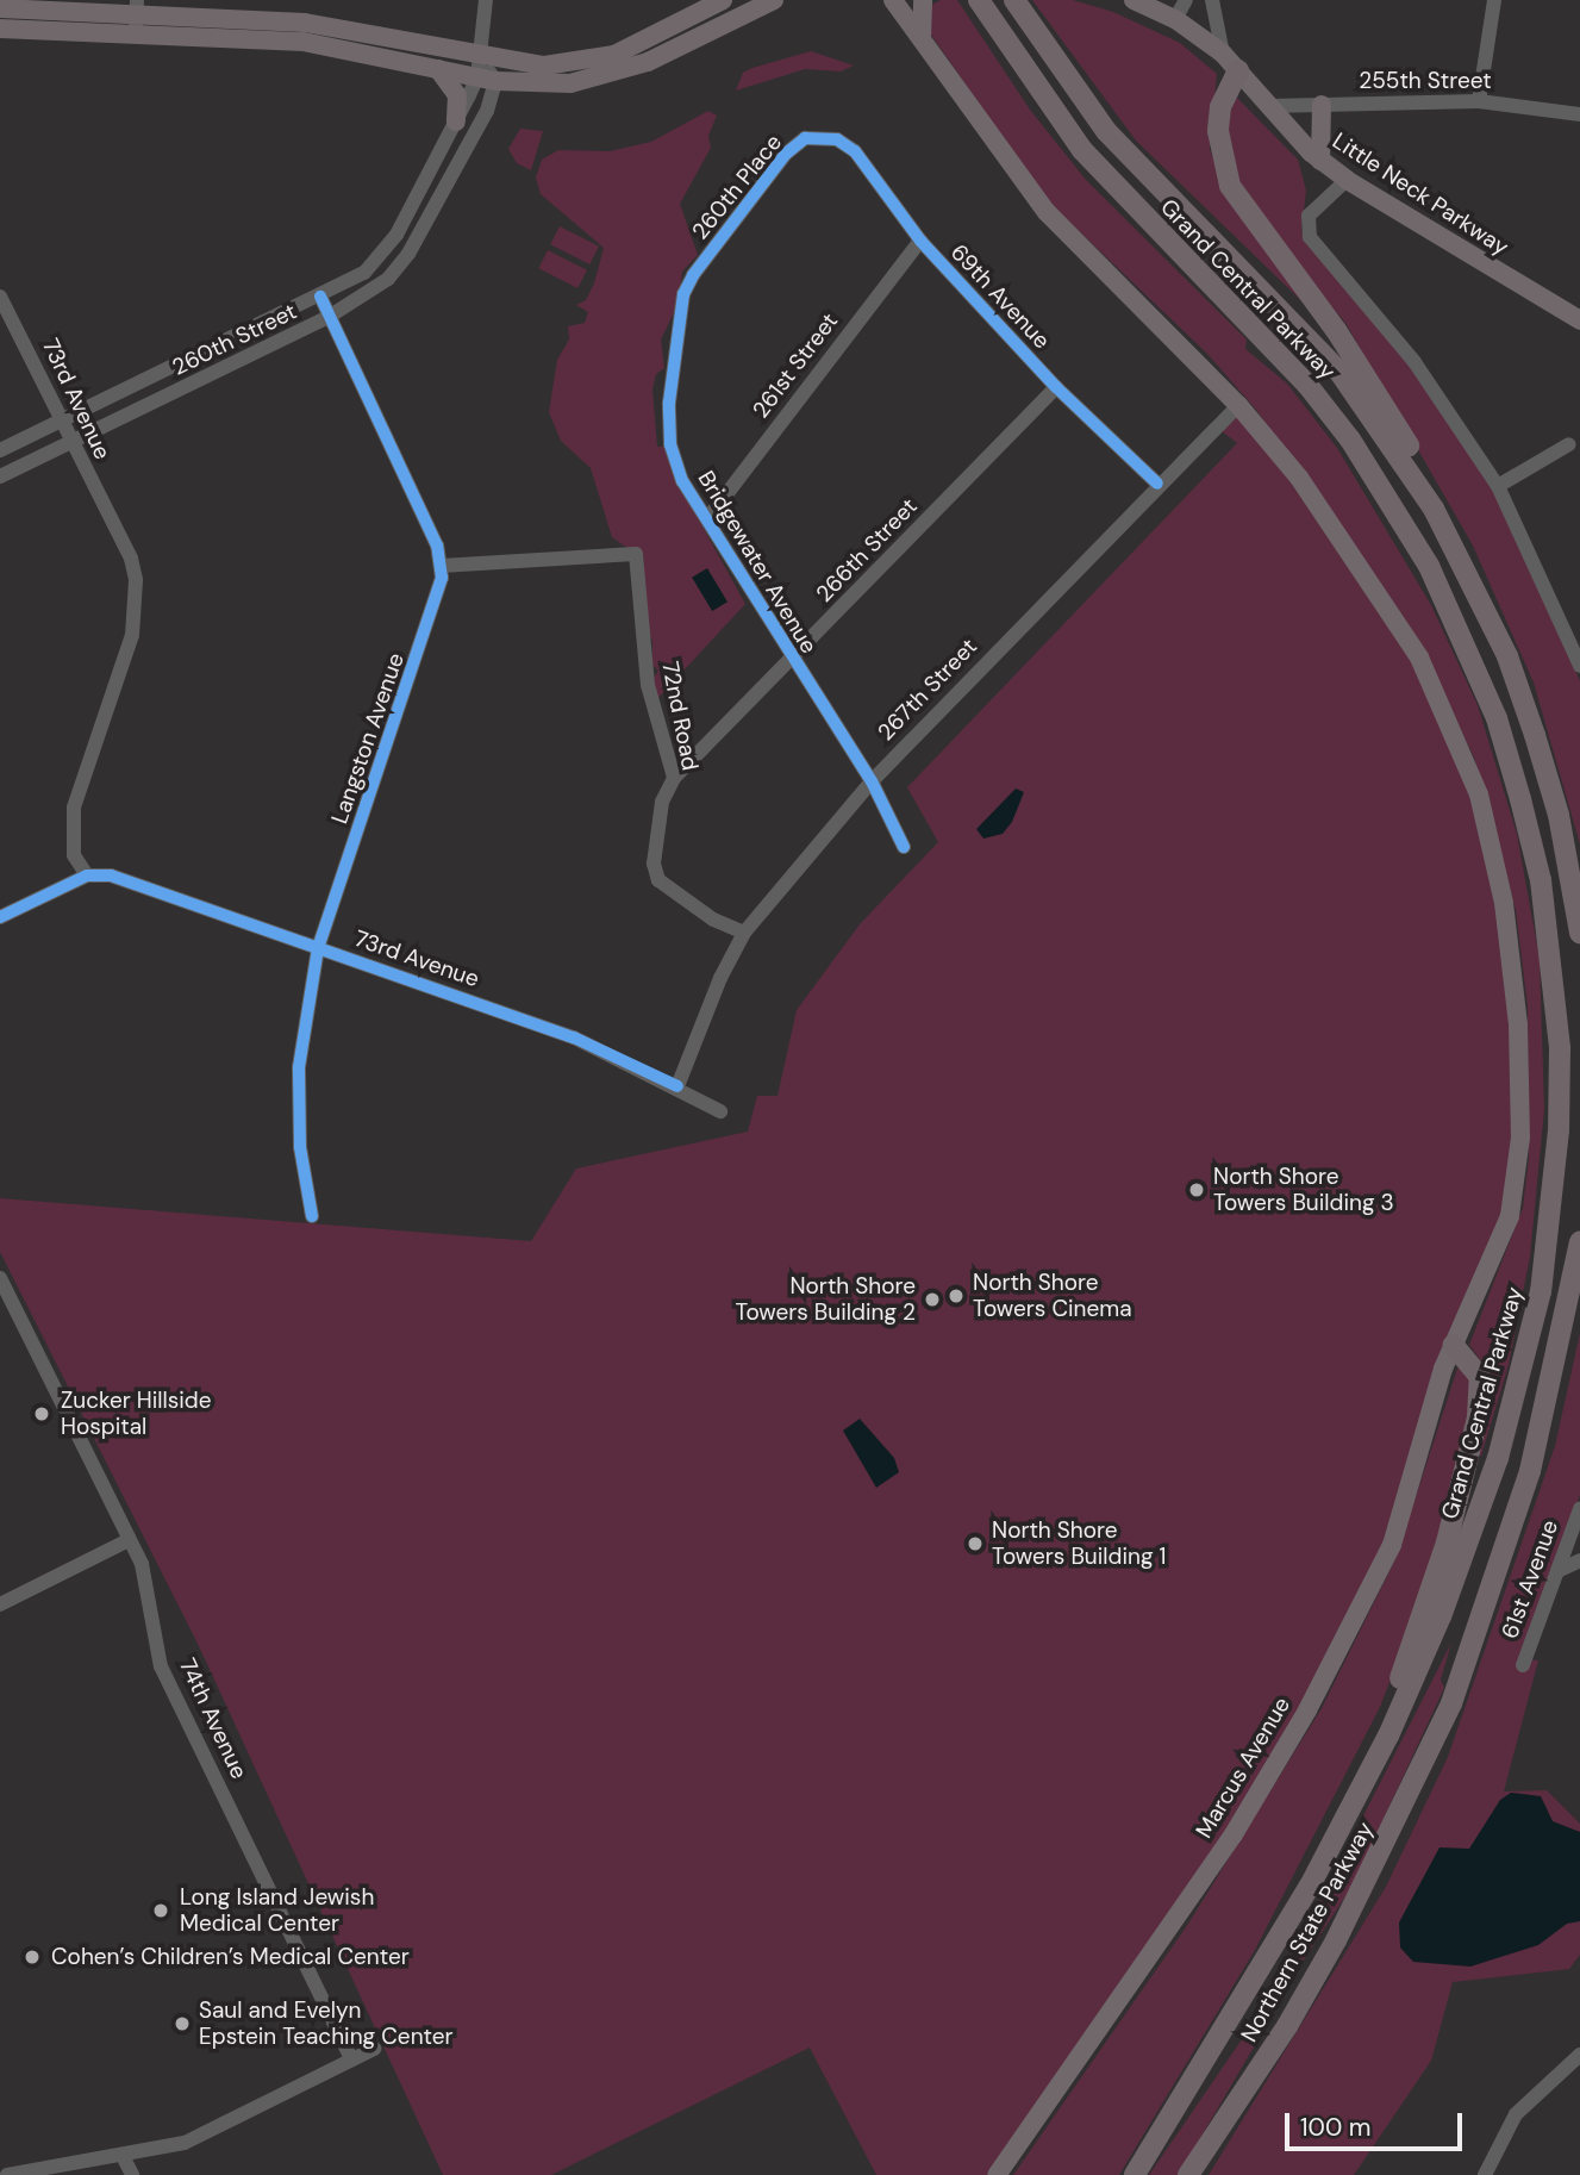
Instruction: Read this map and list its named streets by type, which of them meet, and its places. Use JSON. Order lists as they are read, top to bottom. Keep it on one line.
{"streets":{"highway":["Grand Central Parkway","Northern State Parkway"],"main road":["Little Neck Parkway","Marcus Avenue"],"street":["255th Street","260th Place","69th Avenue","260th Street","261st Street","73rd Avenue","266th Street","Bridgewater Avenue","267th Street","72nd Road","Langston Avenue","61st Avenue","74th Avenue"]},"crossings":[["255th Street","Little Neck Parkway"],["260th Place","69th Avenue"],["260th Place","Bridgewater Avenue"],["Grand Central Parkway","Northern State Parkway"],["69th Avenue","261st Street"],["69th Avenue","266th Street"],["69th Avenue","267th Street"],["260th Street","73rd Avenue"],["260th Street","Langston Avenue"],["261st Street","Bridgewater Avenue"],["73rd Avenue","267th Street"],["73rd Avenue","Langston Avenue"],["266th Street","Bridgewater Avenue"],["266th Street","72nd Road"],["Bridgewater Avenue","267th Street"],["267th Street","72nd Road"],["267th Street","Marcus Avenue"],["72nd Road","Langston Avenue"]],"places":["North Shore Towers Building 3","North Shore Towers Cinema","North Shore Towers Building 2","Zucker Hillside Hospital","North Shore Towers Building 1","Long Island Jewish Medical Center","Cohen’s Children’s Medical Center","Saul and Evelyn Epstein Teaching Center"],"scale_bar":"100 m"}
